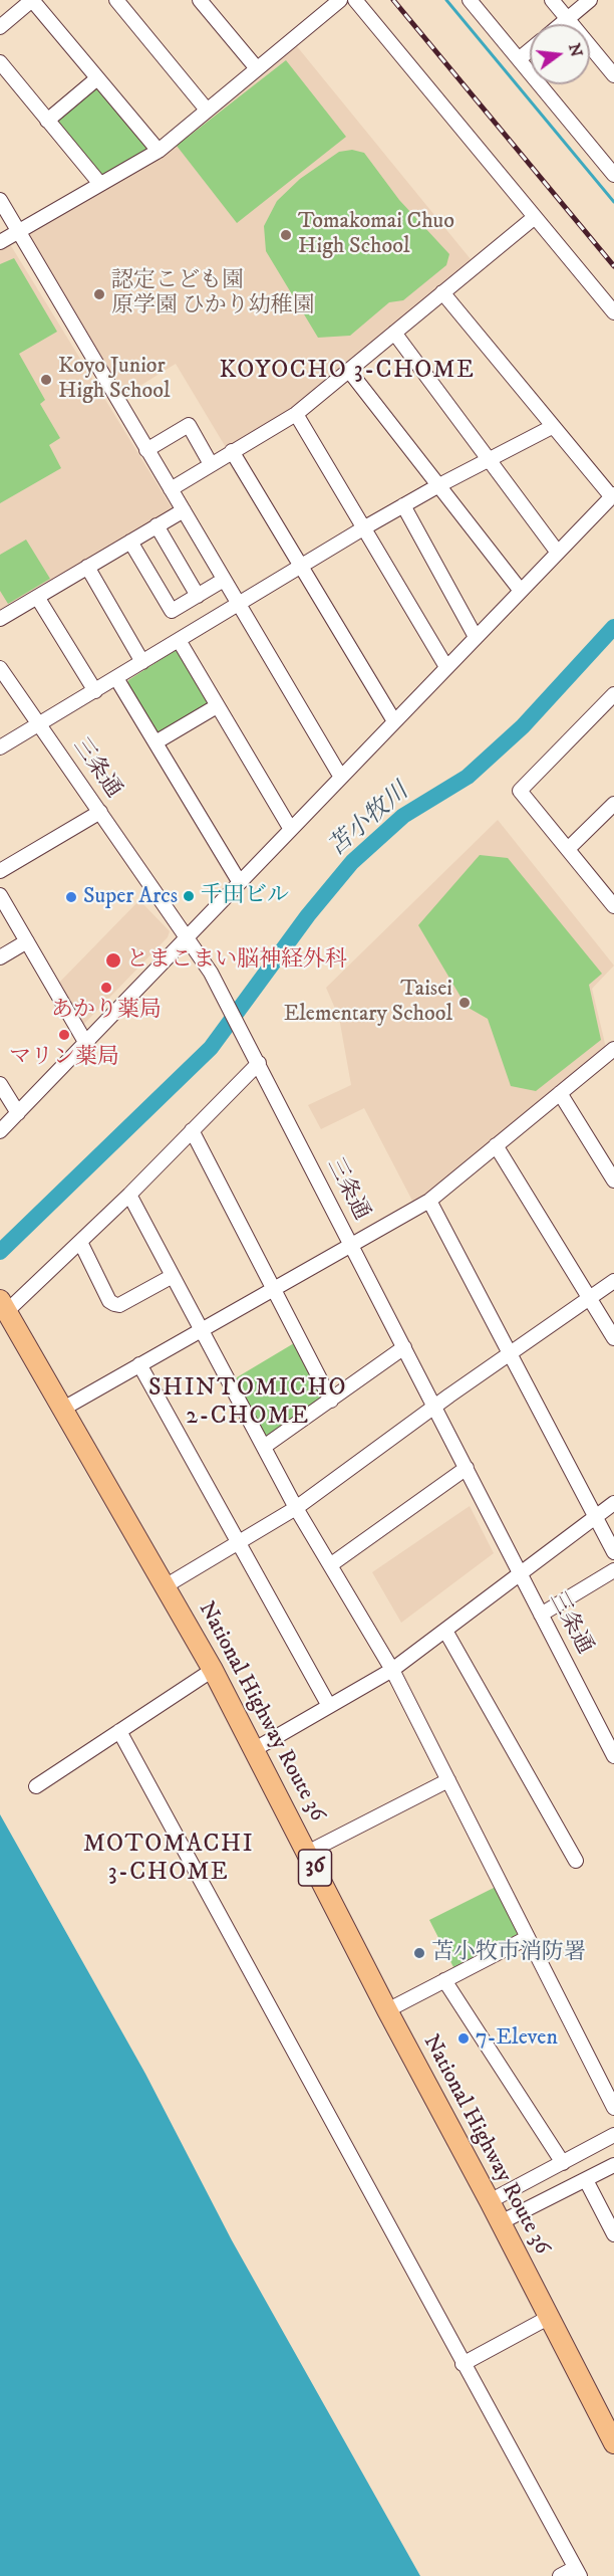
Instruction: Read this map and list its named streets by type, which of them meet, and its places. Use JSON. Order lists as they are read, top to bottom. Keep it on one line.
{"streets":{"highway":["National Highway Route 36","36"],"street":["三条通"]},"districts":["KOYOCHO 3-CHOME","SHINTOMICHO 2-CHOME","MOTOMACHI 3-CHOME"],"water":["苫小牧川"],"places":["Tomakomai Chuo High School","認定こども園 原学園 ひかり幼稚園","Koyo Junior High School","千田ビル","Super Arcs","とまこまい脳神経外科","あかり薬局","Taisei Elementary School","マリン薬局","苫小牧市消防署","7-Eleven"],"north":"right"}
